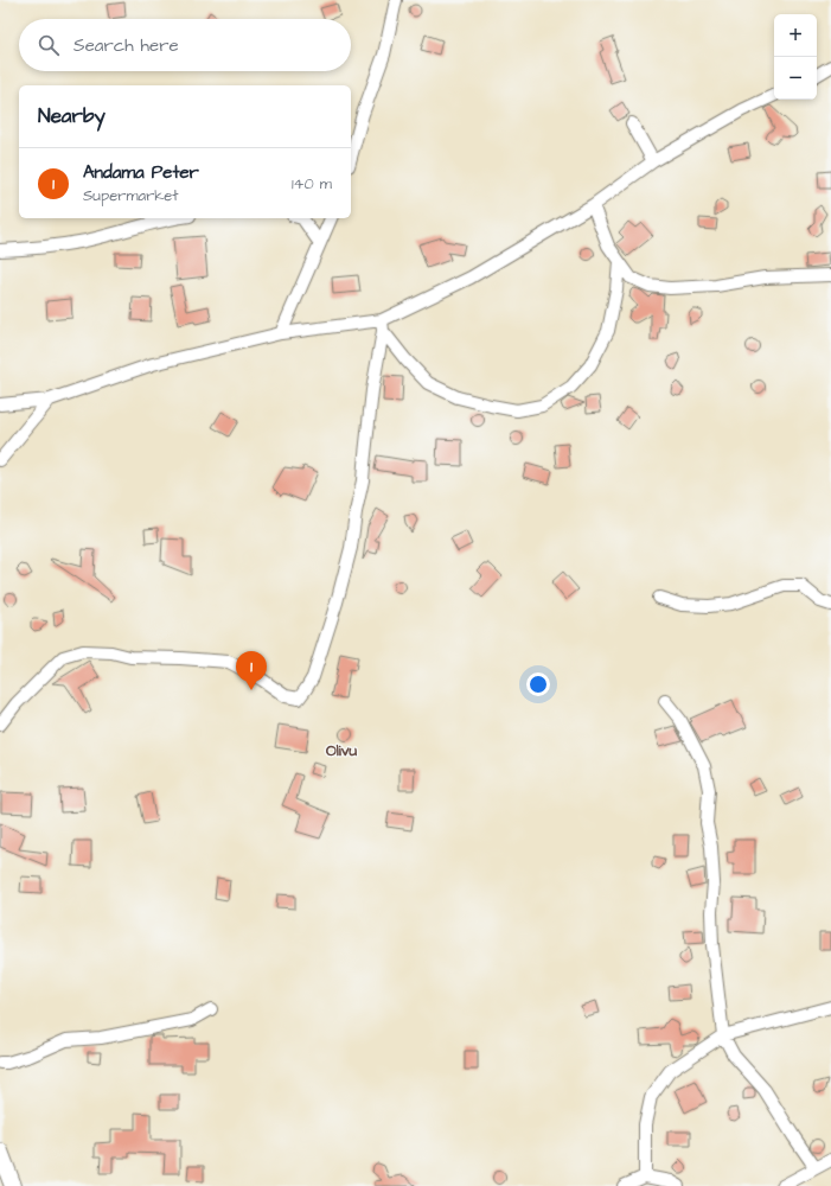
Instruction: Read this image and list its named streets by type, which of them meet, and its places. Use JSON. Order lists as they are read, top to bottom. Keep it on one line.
{"districts":["Olivu"],"page":{"map_buttons":["+","−"],"search":"Search here","heading":"Nearby","list":[{"mark":"1","name":"Andama Peter","note":"Supermarket","value":"140 m"}],"pins":"1"}}
